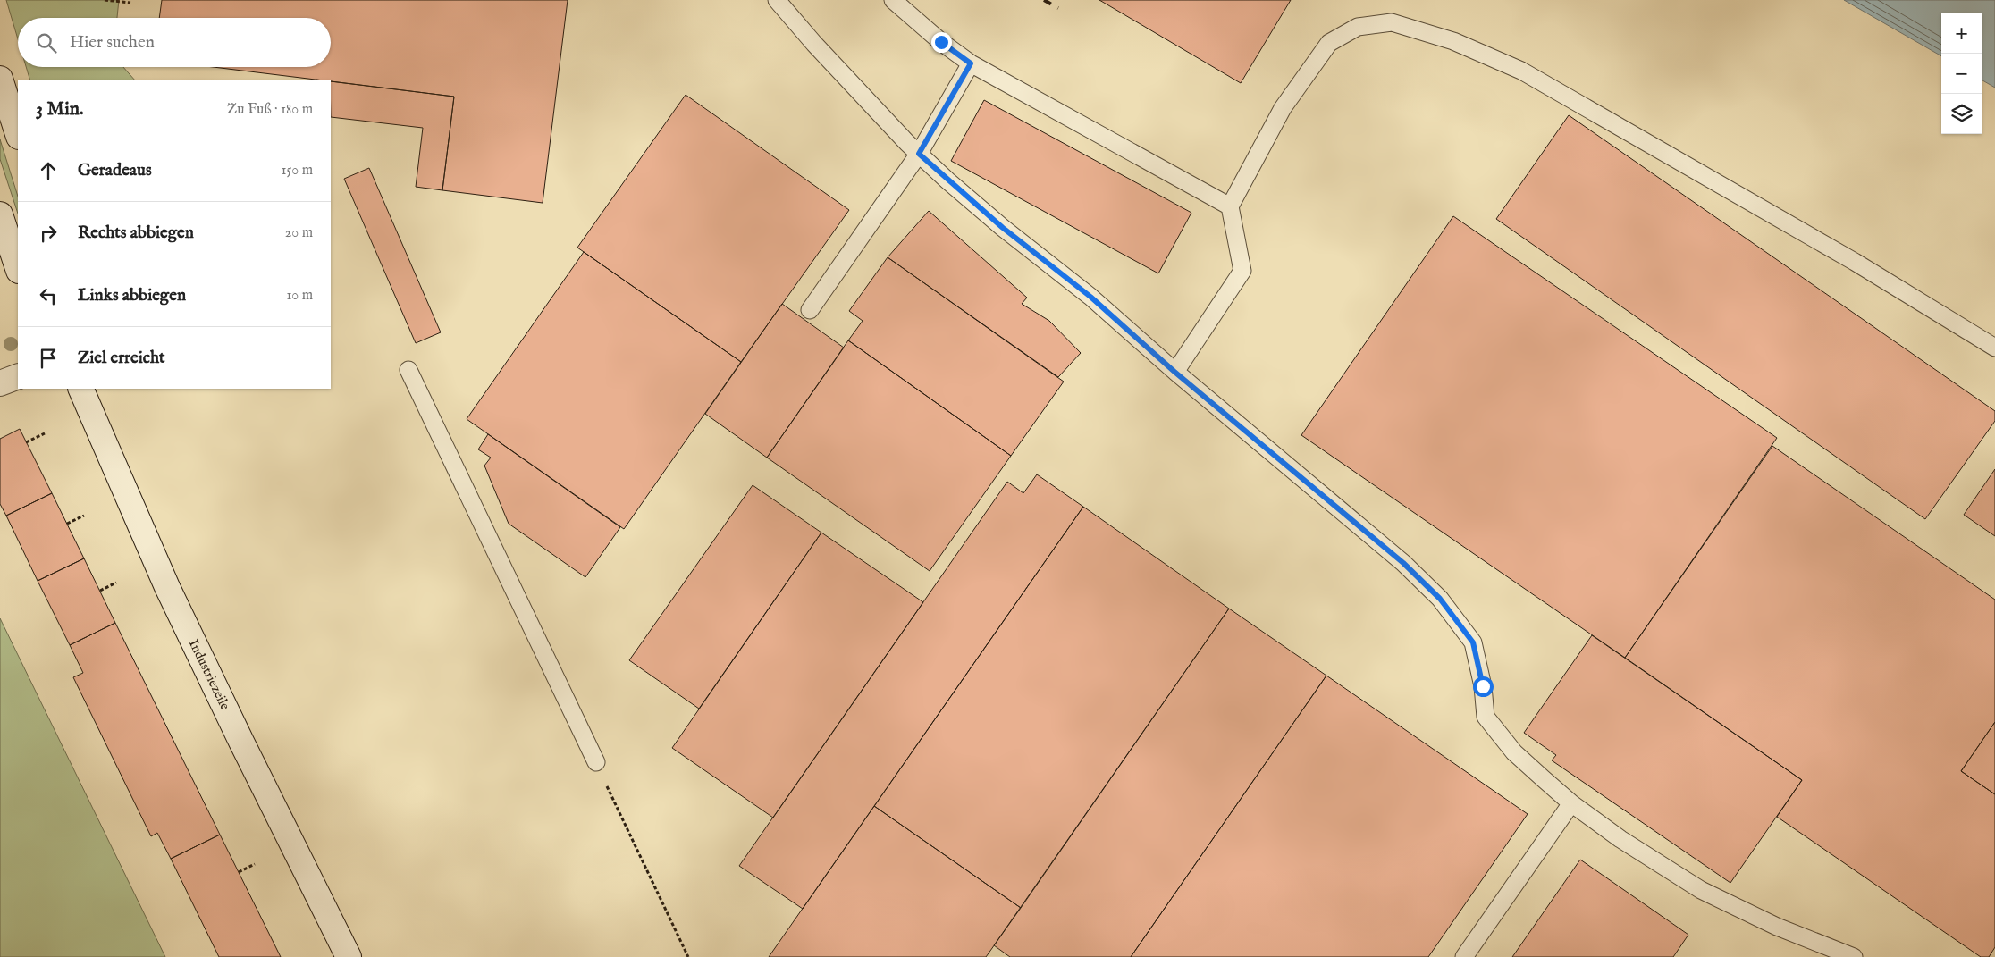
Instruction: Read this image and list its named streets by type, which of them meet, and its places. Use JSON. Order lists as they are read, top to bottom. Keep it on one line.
{"streets":{"main road":["Industriezeile"]},"page":{"map_buttons":["+","−"],"search":"Hier suchen","heading":["3 Min.","Zu Fuß · 180 m"],"list":[["Geradeaus","150 m"],["Rechts abbiegen","20 m"],["Links abbiegen","10 m"],"Ziel erreicht"]}}
